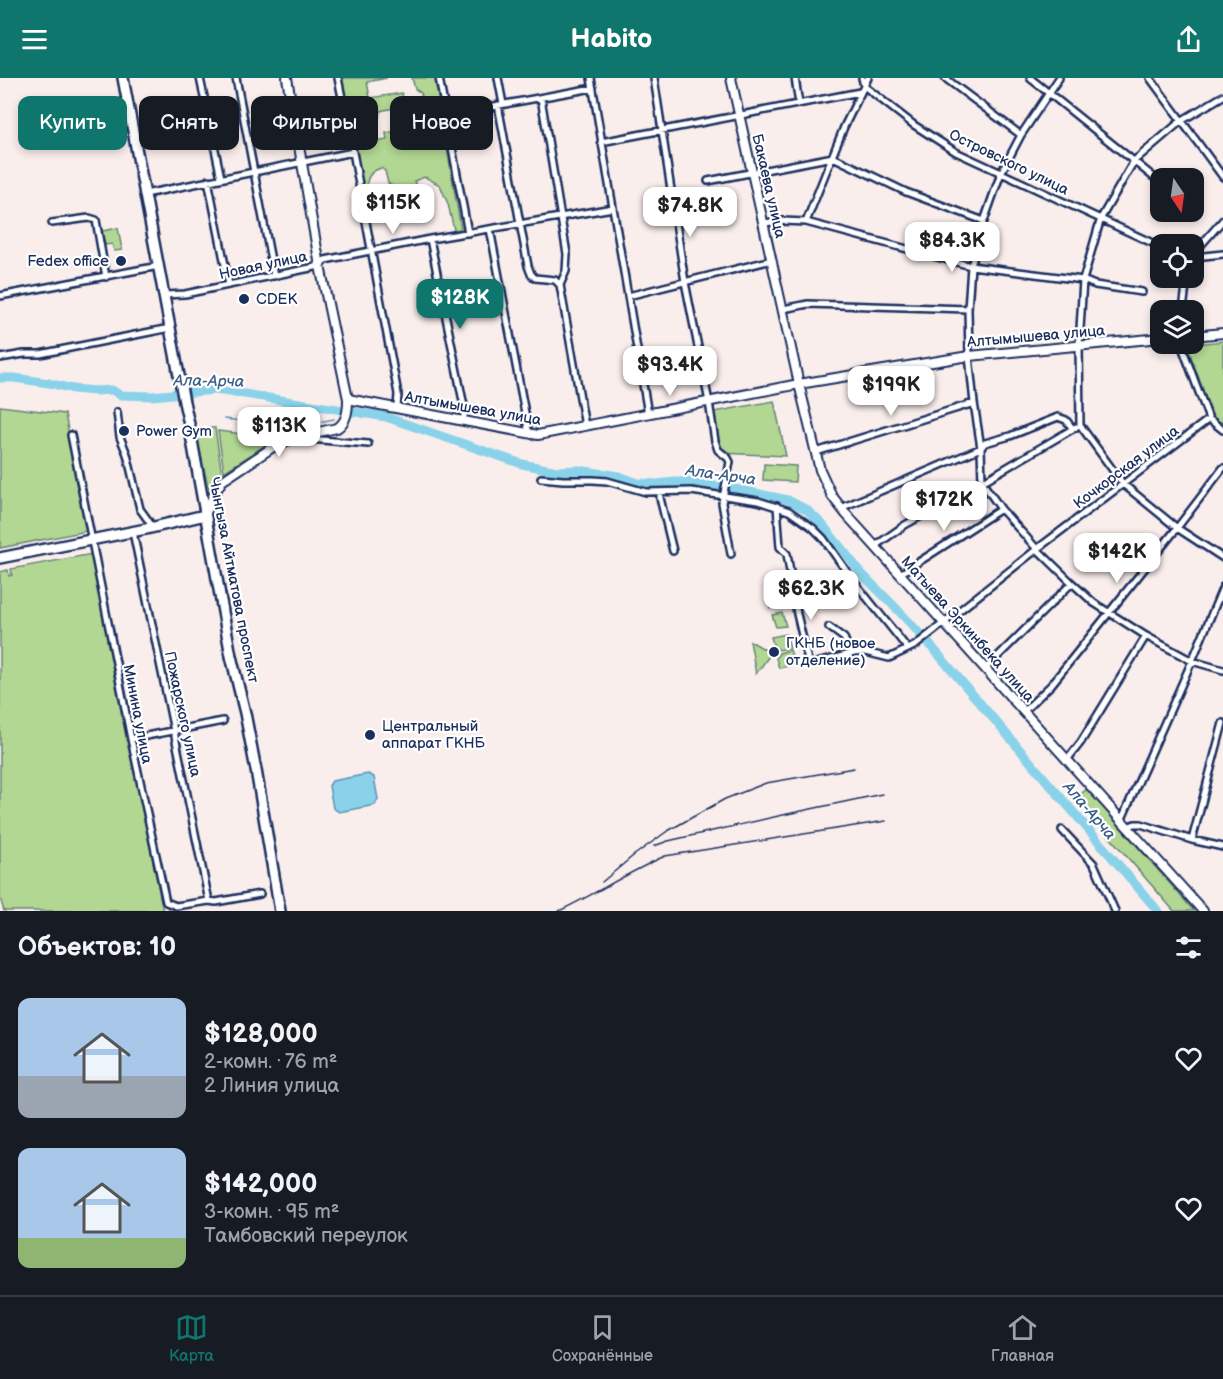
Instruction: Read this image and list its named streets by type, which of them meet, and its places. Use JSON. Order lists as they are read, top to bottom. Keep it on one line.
{"streets":{"main road":["Бакаева улица","Алтымышева улица","Чынгыза Айтматова проспект","Матыева Эркинбека улица"],"street":["Островского улица","Новая улица","Кочкорская улица","Минина улица","Пожарского улица"]},"crossings":[["Бакаева улица","Матыева Эркинбека улица"],["Новая улица","Чынгыза Айтматова проспект"],["Алтымышева улица","Матыева Эркинбека улица"],["Кочкорская улица","Матыева Эркинбека улица"],["Минина улица","Пожарского улица"]],"water":["Ала-Арча"],"places":["Fedex office","CDEK","Power Gym","ГКНБ (новое отделение)","Центральный аппарат ГКНБ"],"north":"bottom","page":{"header":"Habito","chip":["Купить","Снять","Фильтры","Новое"],"price":["$115K","$74.8K","$84.3K","$128K","$93.4K","$199K","$113K","$172K","$142K","$62.3K"],"heading":"Объектов: 10","list":[{"name":"$128,000","note":"2-комн. · 76 m² · 2 Линия улица"},{"name":"$142,000","note":"3-комн. · 95 m² · Тамбовский переулок"}],"tabs":["Карта","Сохранённые","Главная"]}}
